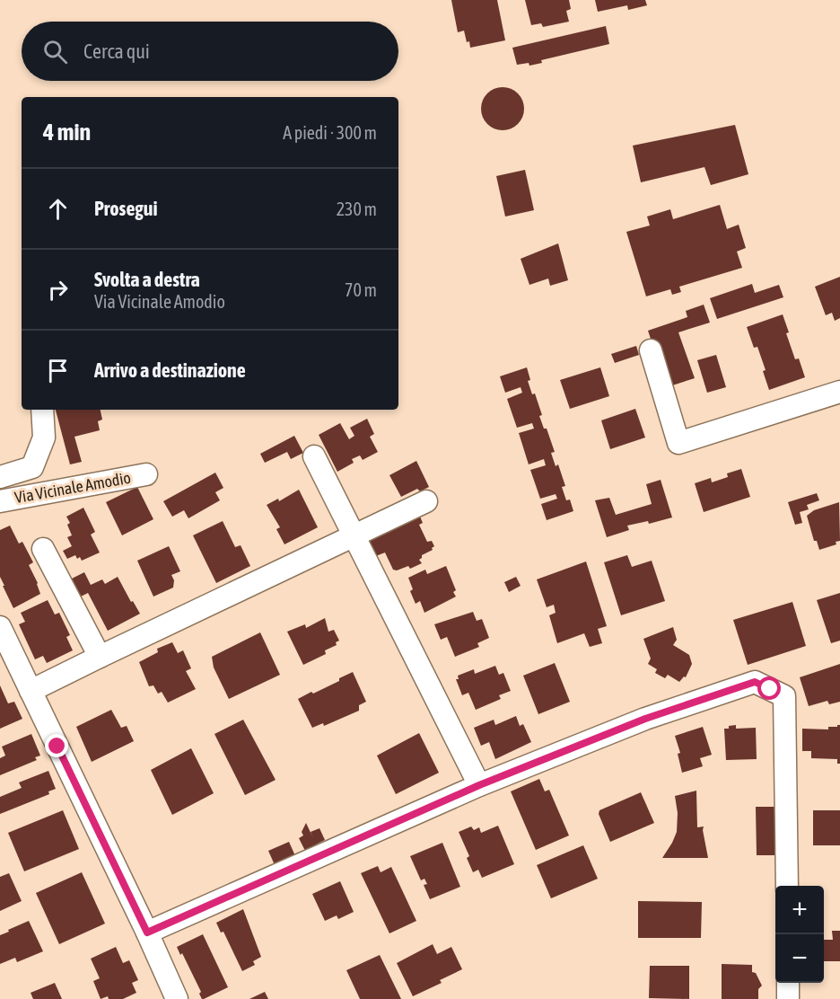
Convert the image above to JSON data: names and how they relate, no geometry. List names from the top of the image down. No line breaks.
{"streets":{"street":["Via Vicinale Amodio"]},"page":{"search":"Cerca qui","heading":["4 min","A piedi · 300 m"],"list":[["Prosegui","230 m"],["Svolta a destra","Via Vicinale Amodio","70 m"],"Arrivo a destinazione"],"map_buttons":["+","−"]}}
